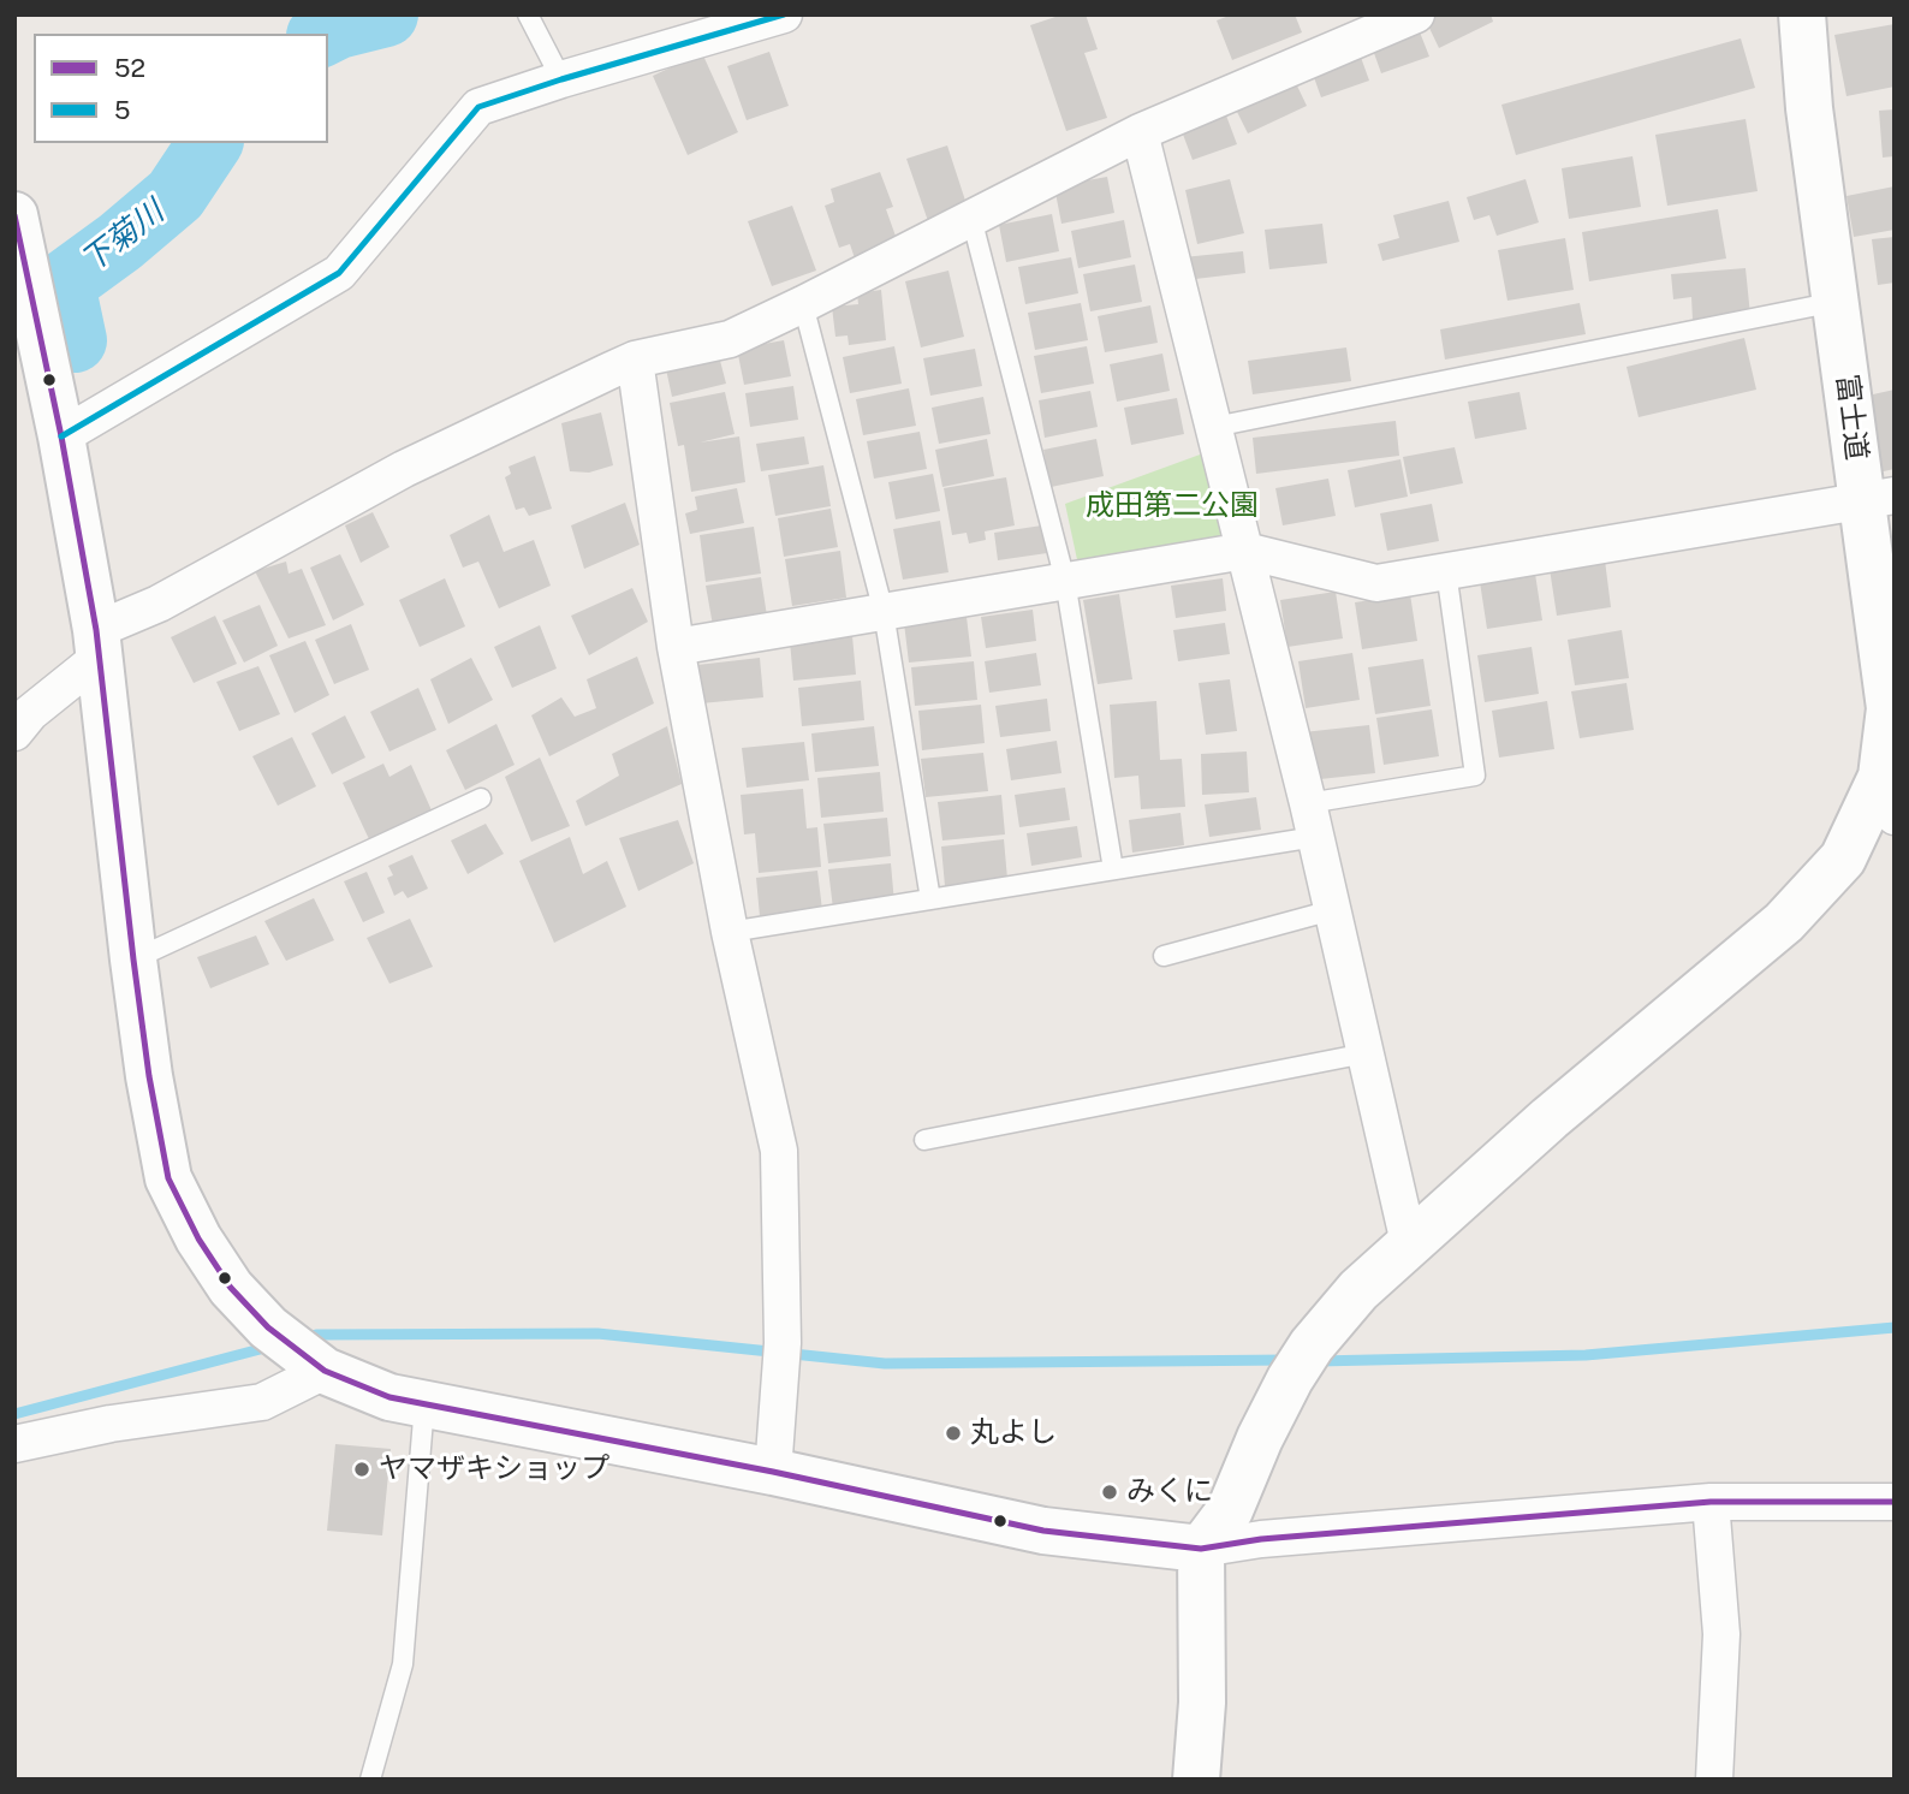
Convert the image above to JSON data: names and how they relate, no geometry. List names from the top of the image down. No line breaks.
{"streets":{"main road":["富士道"]},"water":["下菊川"],"parks":["成田第二公園"],"places":["丸よし","ヤマザキショップ","みくに"],"lines":["transit line 5","transit line 52"],"legend":["52","5"]}
